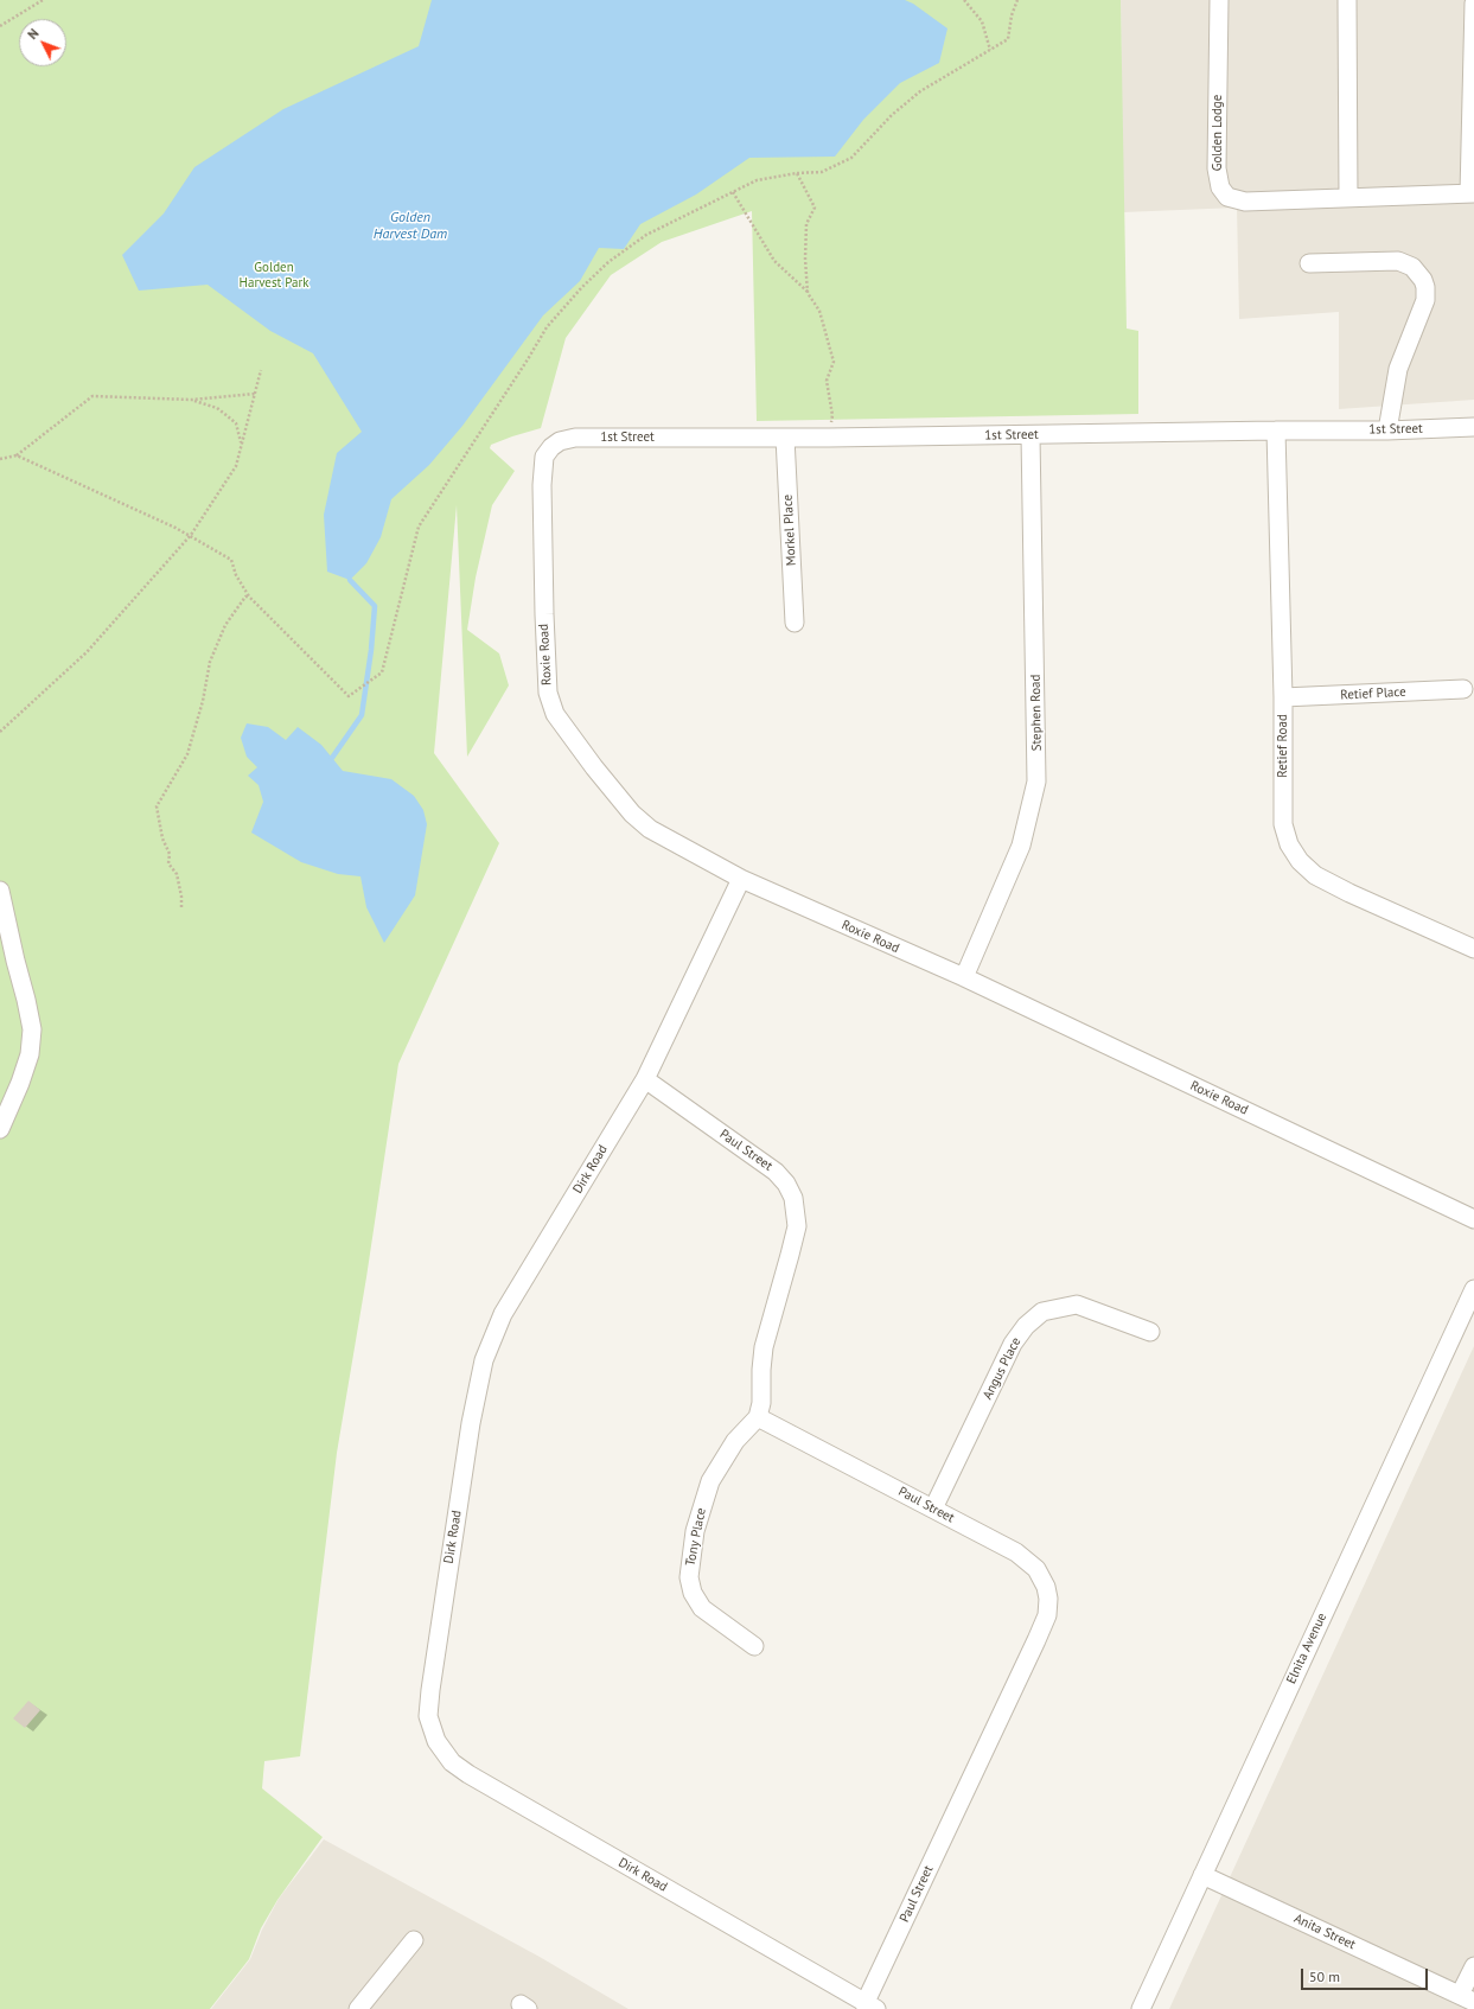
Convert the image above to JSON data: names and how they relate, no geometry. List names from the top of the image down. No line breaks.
{"streets":{"street":["Golden Lodge","1st Street","Morkel Place","Roxie Road","Retief Place","Stephen Road","Retief Road","Paul Street","Dirk Road","Angus Place","Tony Place","Elnita Avenue","Anita Street"]},"crossings":[["1st Street","Morkel Place"],["1st Street","Roxie Road"],["1st Street","Stephen Road"],["1st Street","Retief Road"],["Roxie Road","Stephen Road"],["Roxie Road","Dirk Road"],["Retief Place","Retief Road"],["Paul Street","Dirk Road"],["Paul Street","Angus Place"],["Paul Street","Tony Place"],["Elnita Avenue","Anita Street"]],"water":["Golden Harvest Dam"],"parks":["Golden Harvest Park"],"scale_bar":"50 m","north":"top left"}
